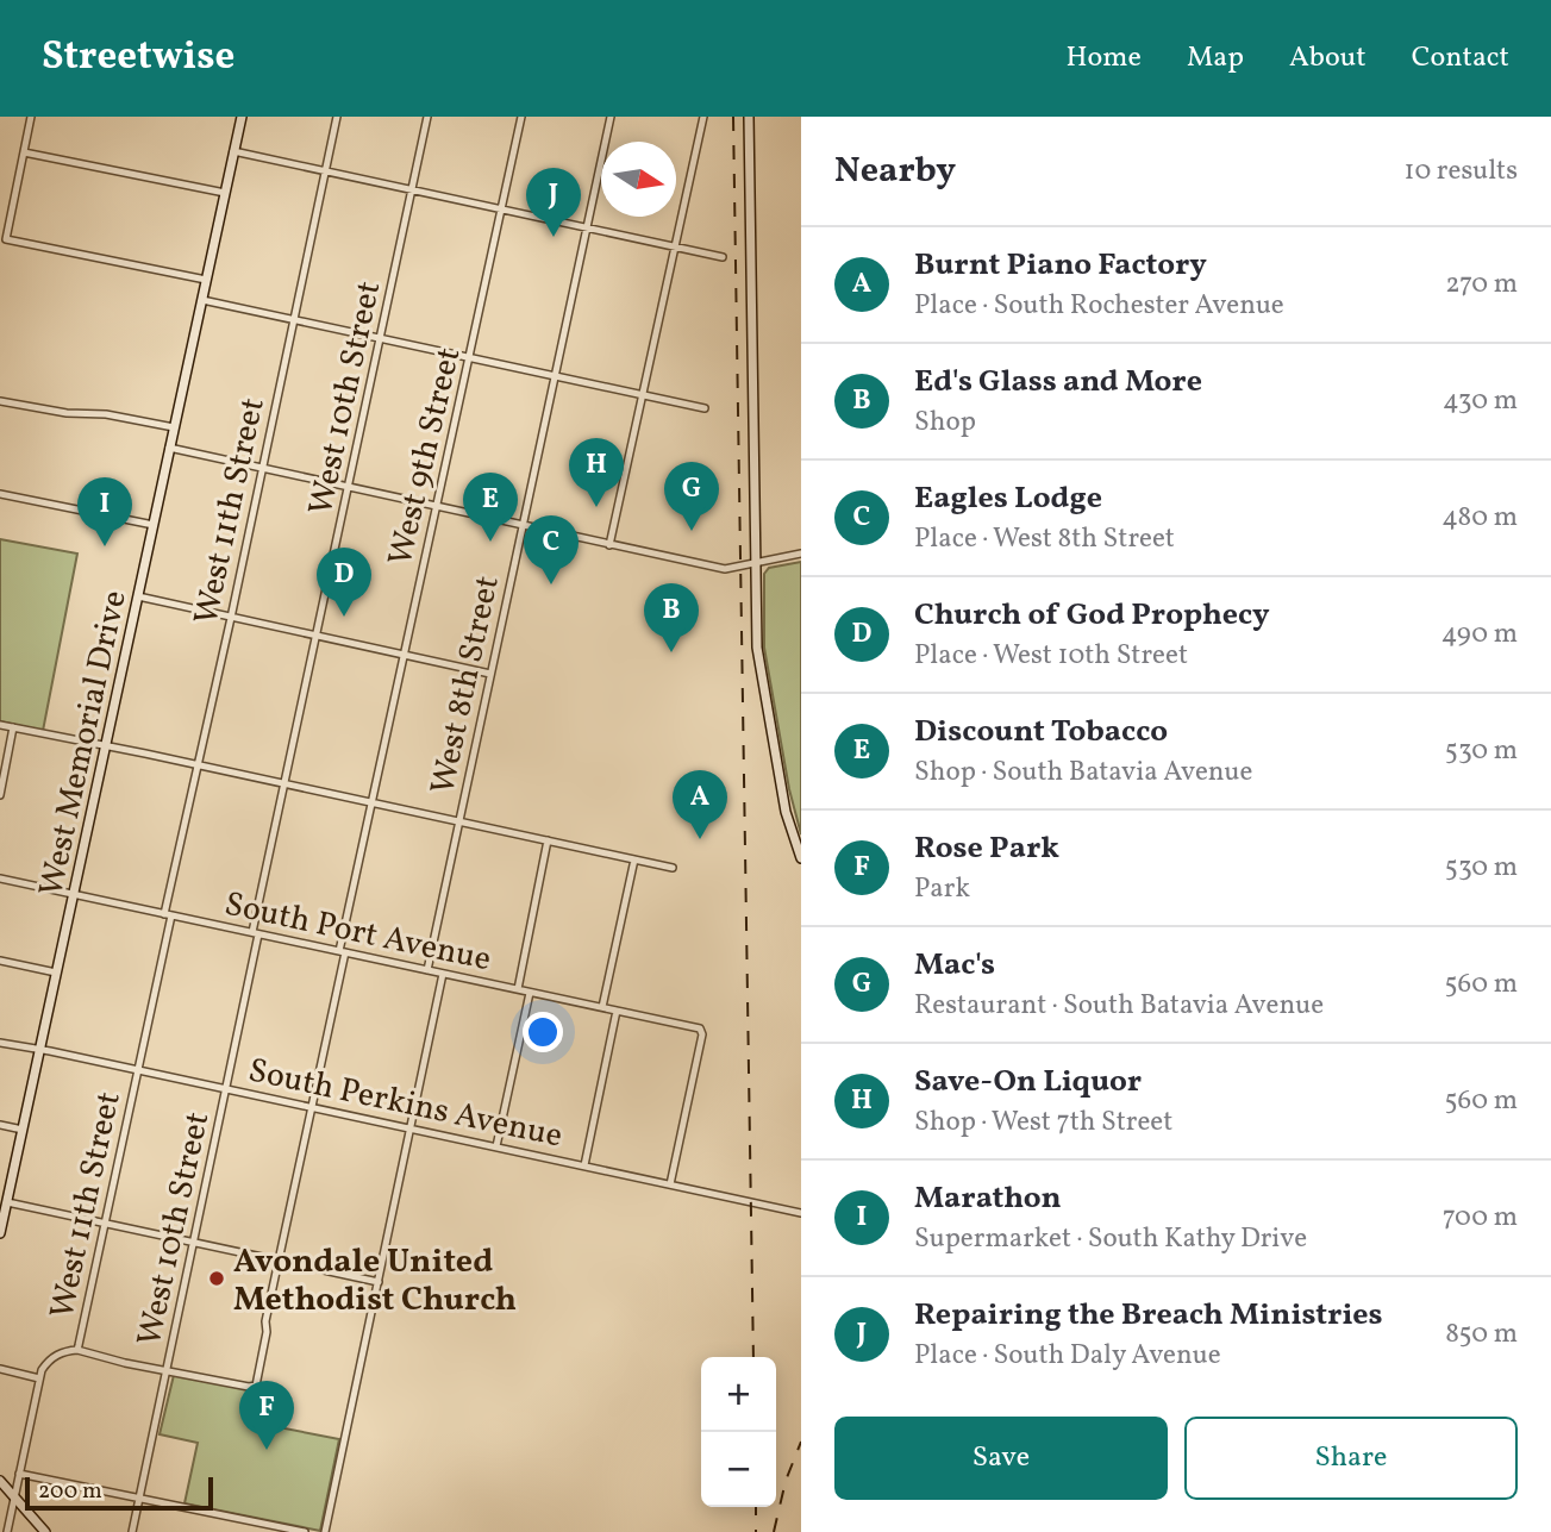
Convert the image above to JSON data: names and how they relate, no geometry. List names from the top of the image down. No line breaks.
{"streets":{"main road":["West Memorial Drive"],"street":["West 10th Street","West 9th Street","West 11th Street","West 8th Street","South Port Avenue","South Perkins Avenue"]},"crossings":[["West 10th Street","West 9th Street"],["West 10th Street","South Port Avenue"],["West 10th Street","South Perkins Avenue"],["West 9th Street","South Port Avenue"],["West 9th Street","South Perkins Avenue"],["West 11th Street","South Port Avenue"],["West 11th Street","South Perkins Avenue"],["West 8th Street","South Port Avenue"],["West Memorial Drive","South Port Avenue"],["West Memorial Drive","South Perkins Avenue"],["South Port Avenue","South Perkins Avenue"]],"places":["Avondale United Methodist Church"],"scale_bar":"200 m","north":"right","page":{"header":"Streetwise","nav":["Home","Map","About","Contact"],"heading":["Nearby","10 results"],"pins":["J","H","G","E","I","C","D","B","A","F"],"list":[{"mark":"A","name":"Burnt Piano Factory","note":"Place · South Rochester Avenue","value":"270 m"},{"mark":"B","name":"Ed's Glass and More","note":"Shop","value":"430 m"},{"mark":"C","name":"Eagles Lodge","note":"Place · West 8th Street","value":"480 m"},{"mark":"D","name":"Church of God Prophecy","note":"Place · West 10th Street","value":"490 m"},{"mark":"E","name":"Discount Tobacco","note":"Shop · South Batavia Avenue","value":"530 m"},{"mark":"F","name":"Rose Park","note":"Park","value":"530 m"},{"mark":"G","name":"Mac's","note":"Restaurant · South Batavia Avenue","value":"560 m"},{"mark":"H","name":"Save-On Liquor","note":"Shop · West 7th Street","value":"560 m"},{"mark":"I","name":"Marathon","note":"Supermarket · South Kathy Drive","value":"700 m"},{"mark":"J","name":"Repairing the Breach Ministries","note":"Place · South Daly Avenue","value":"850 m"}],"map_buttons":["+","−"],"buttons":["Save","Share"],"scale":"200 m"}}
